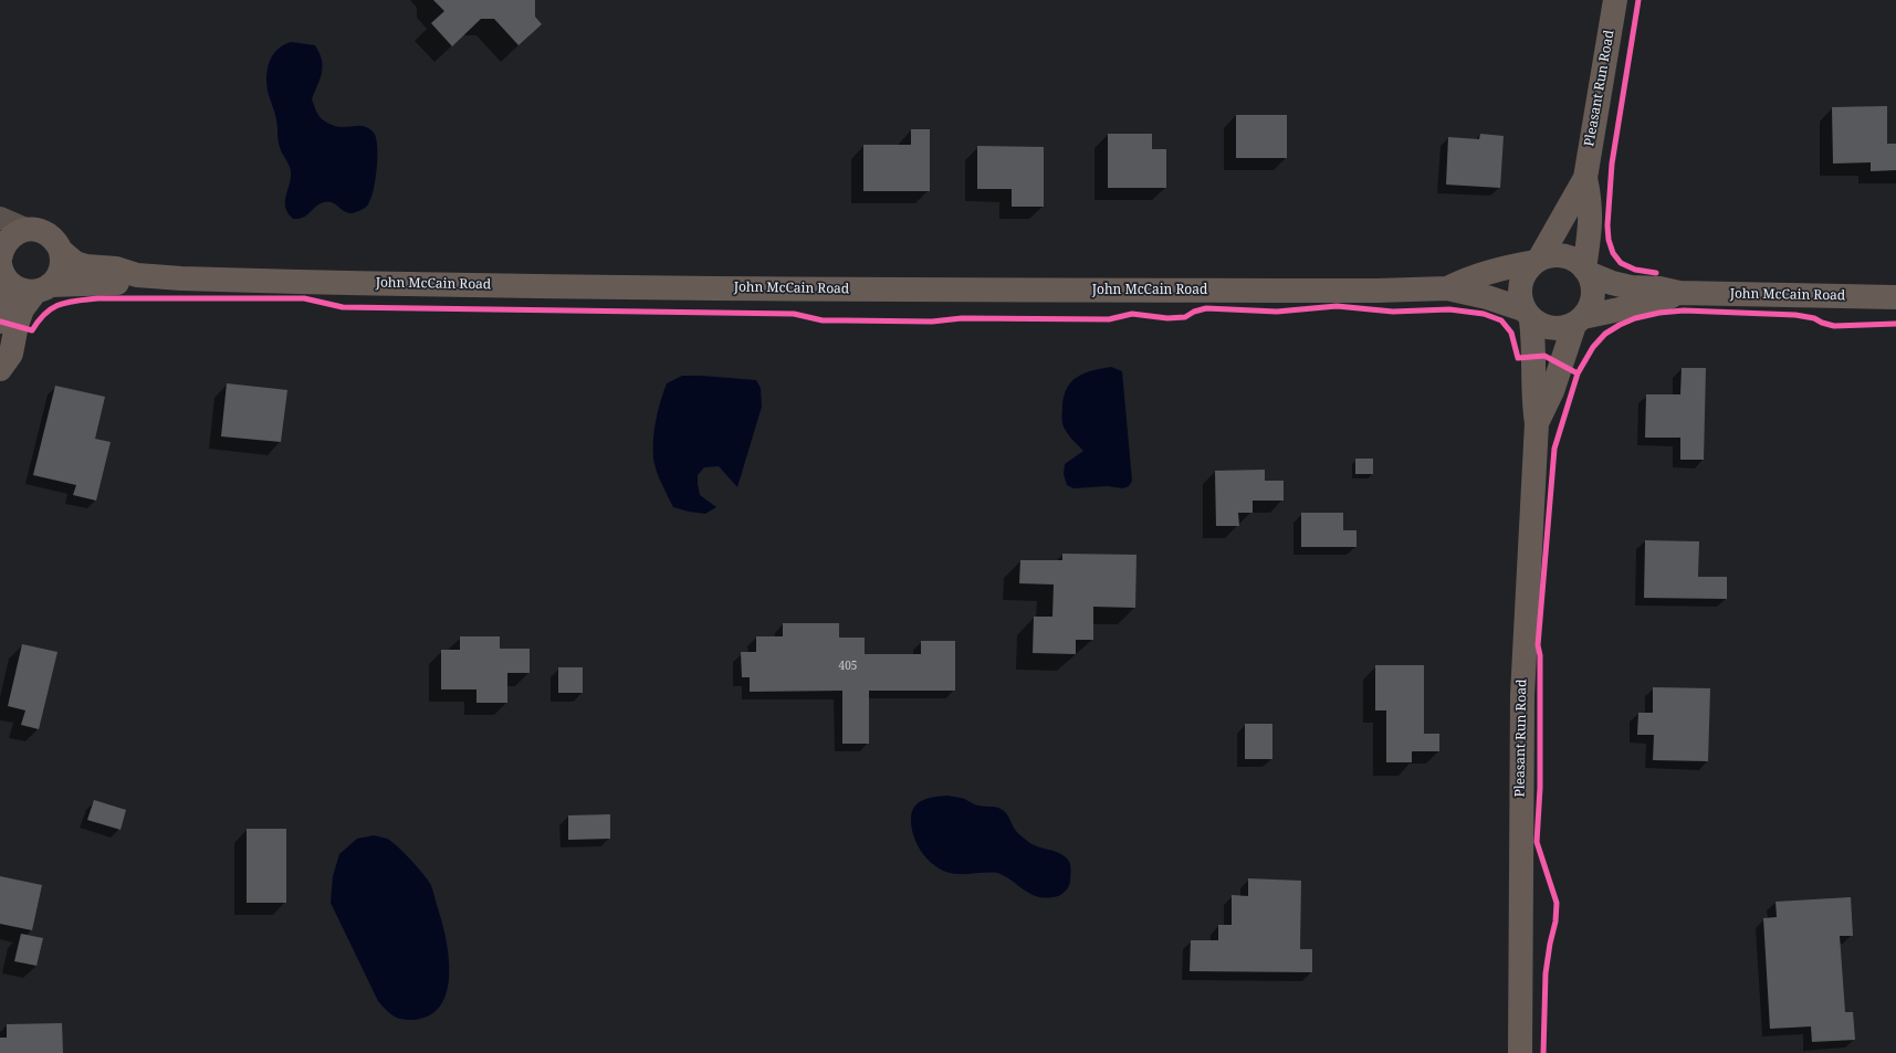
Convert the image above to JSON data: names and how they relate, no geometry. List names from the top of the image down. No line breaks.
{"streets":{"main road":["Pleasant Run Road","John McCain Road"]},"crossings":[["Pleasant Run Road","John McCain Road"]],"house_numbers":["405"]}
